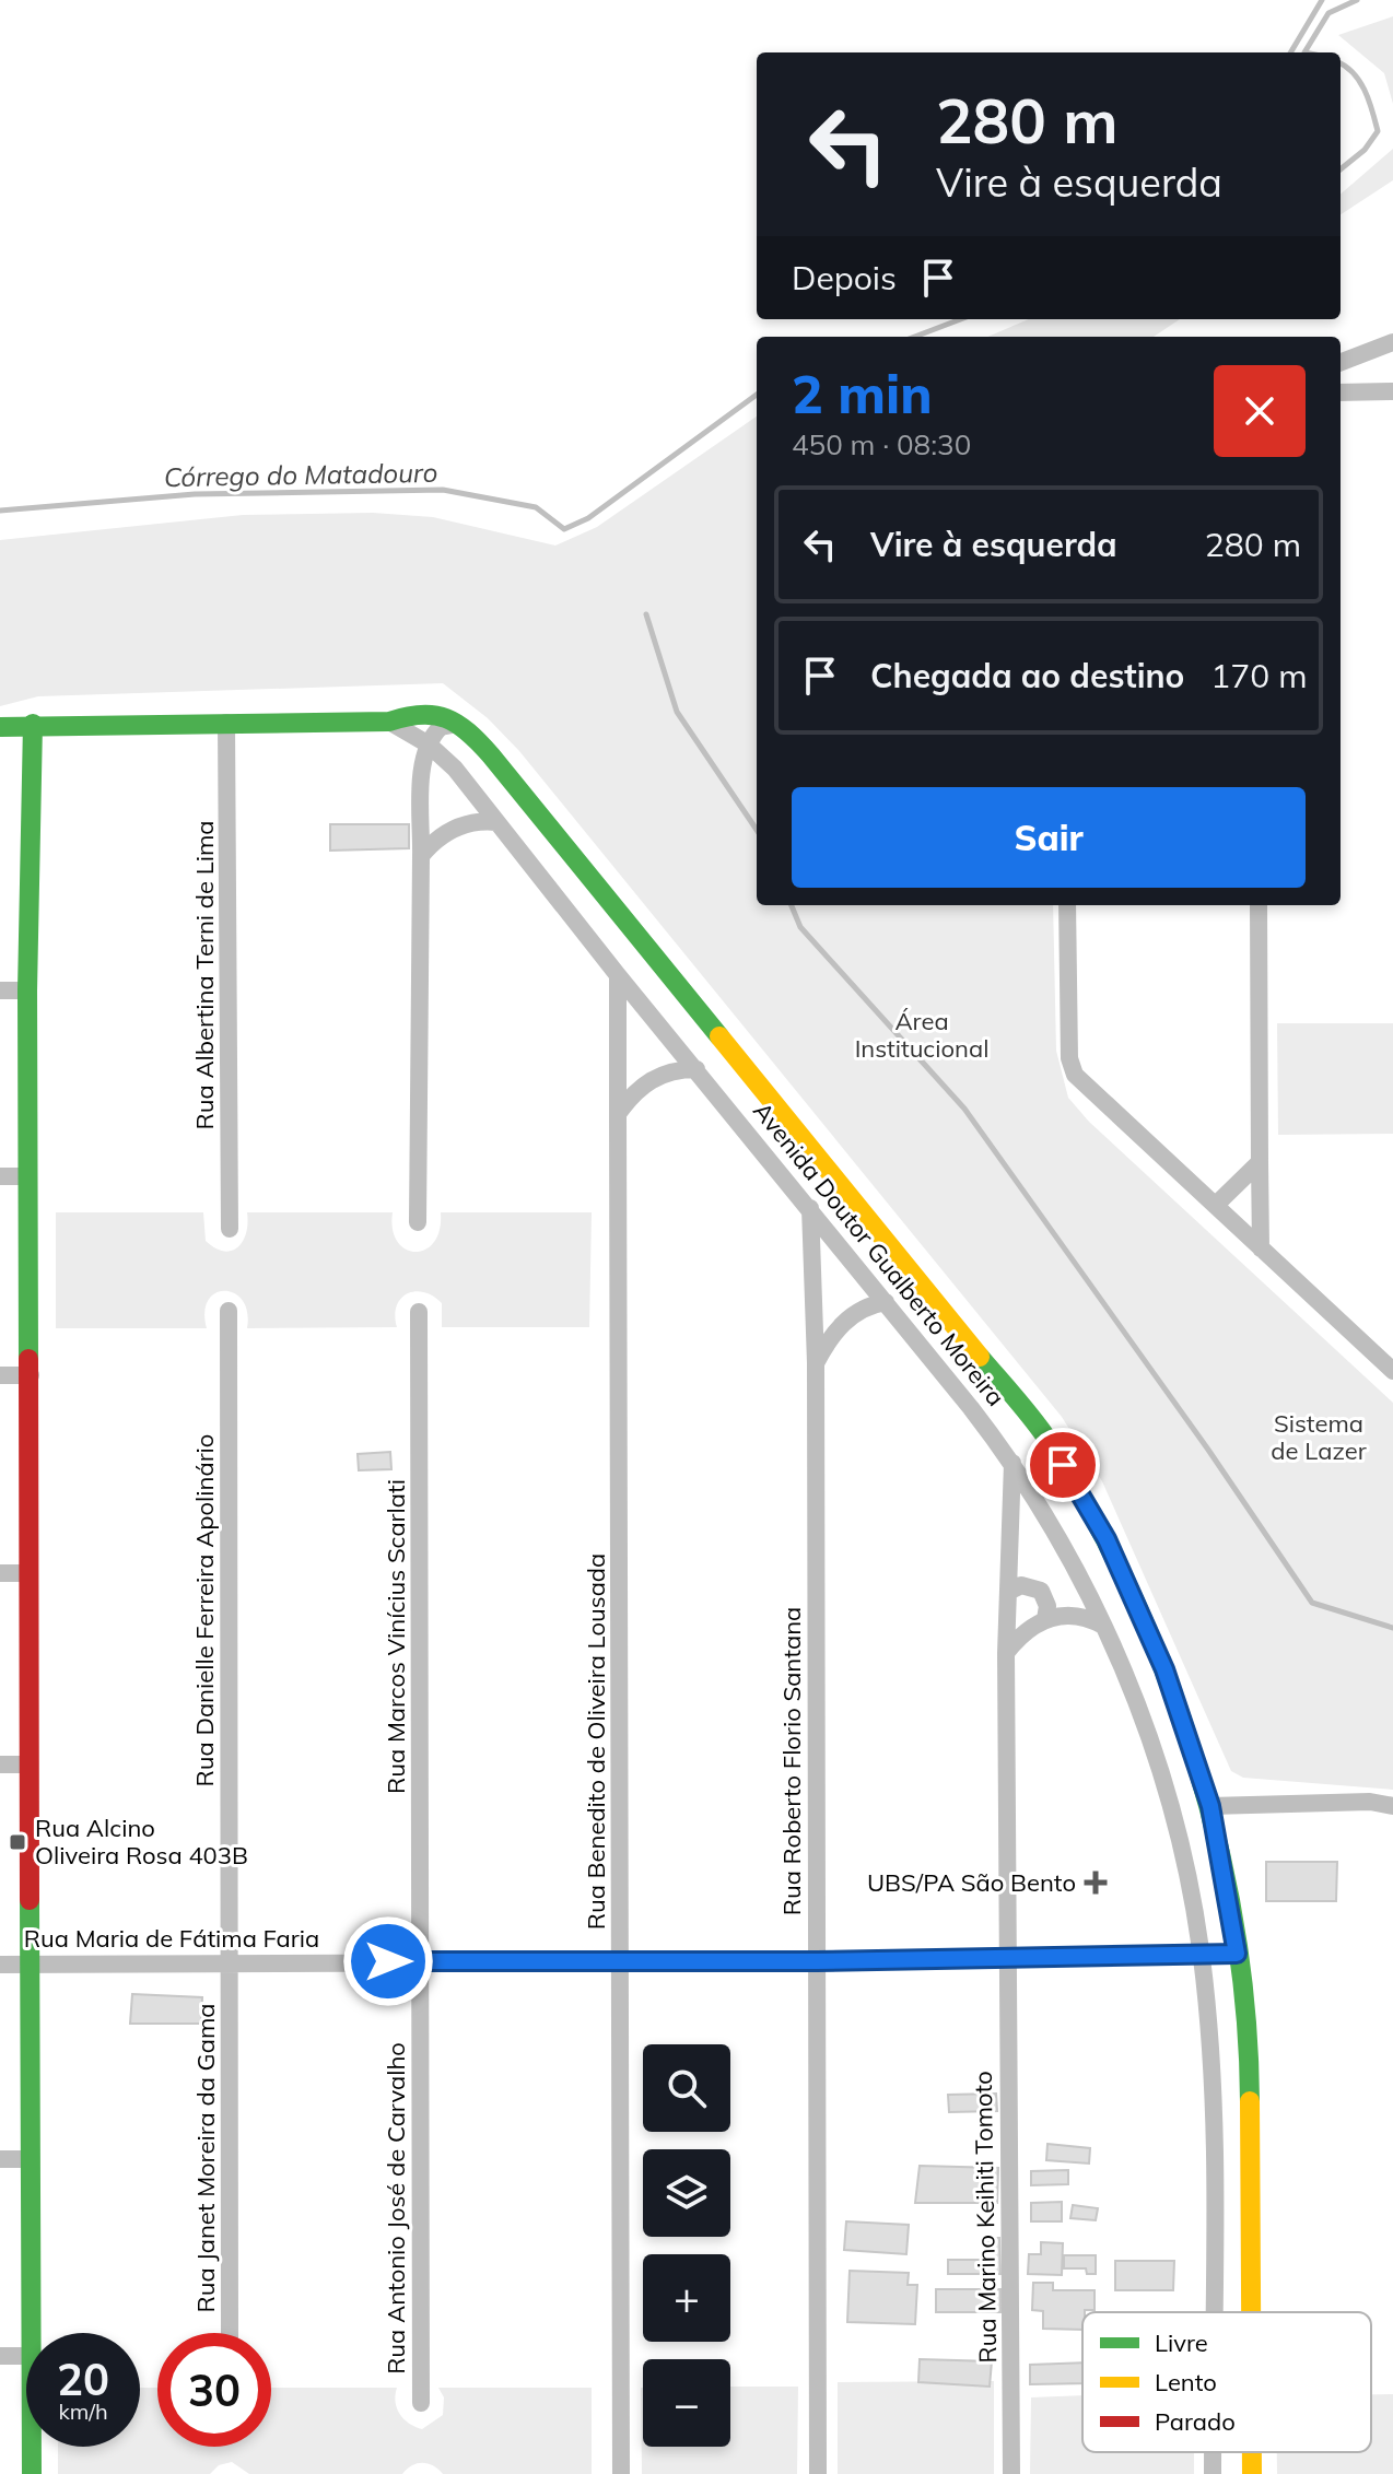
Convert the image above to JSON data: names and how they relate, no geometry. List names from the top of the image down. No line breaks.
{"streets":{"street":["Rua Albertina Terni de Lima","Avenida Doutor Gualberto Moreira","Rua Danielle Ferreira Apolinário","Rua Marcos Vinícius Scarlati","Rua Benedito de Oliveira Lousada","Rua Roberto Florio Santana","Rua Maria de Fátima Faria","Rua Janet Moreira da Gama","Rua Antonio José de Carvalho","Rua Marino Keihiti Tomoto"]},"crossings":[["Avenida Doutor Gualberto Moreira","Rua Benedito de Oliveira Lousada"],["Avenida Doutor Gualberto Moreira","Rua Roberto Florio Santana"],["Avenida Doutor Gualberto Moreira","Rua Maria de Fátima Faria"],["Avenida Doutor Gualberto Moreira","Rua Marino Keihiti Tomoto"],["Rua Danielle Ferreira Apolinário","Rua Maria de Fátima Faria"],["Rua Danielle Ferreira Apolinário","Rua Janet Moreira da Gama"],["Rua Marcos Vinícius Scarlati","Rua Maria de Fátima Faria"],["Rua Marcos Vinícius Scarlati","Rua Antonio José de Carvalho"],["Rua Benedito de Oliveira Lousada","Rua Maria de Fátima Faria"],["Rua Roberto Florio Santana","Rua Maria de Fátima Faria"],["Rua Maria de Fátima Faria","Rua Janet Moreira da Gama"],["Rua Maria de Fátima Faria","Rua Antonio José de Carvalho"],["Rua Maria de Fátima Faria","Rua Marino Keihiti Tomoto"]],"water":["Córrego do Matadouro"],"parks":["Área Institucional","Sistema de Lazer"],"places":{"transit":["Rua Alcino Oliveira Rosa 403B"],"health":["UBS/PA São Bento"]},"legend":["Livre","Lento","Parado"],"page":{"turn":["280 m","Vire à esquerda"],"then":"Depois","heading":["2 min","450 m · 08:30"],"list":[{"name":"Vire à esquerda","value":"280 m"},{"name":"Chegada ao destino","value":"170 m"}],"buttons":"Sair","map_buttons":["+","−"],"speed":"20 km/h","limit":"30"}}
